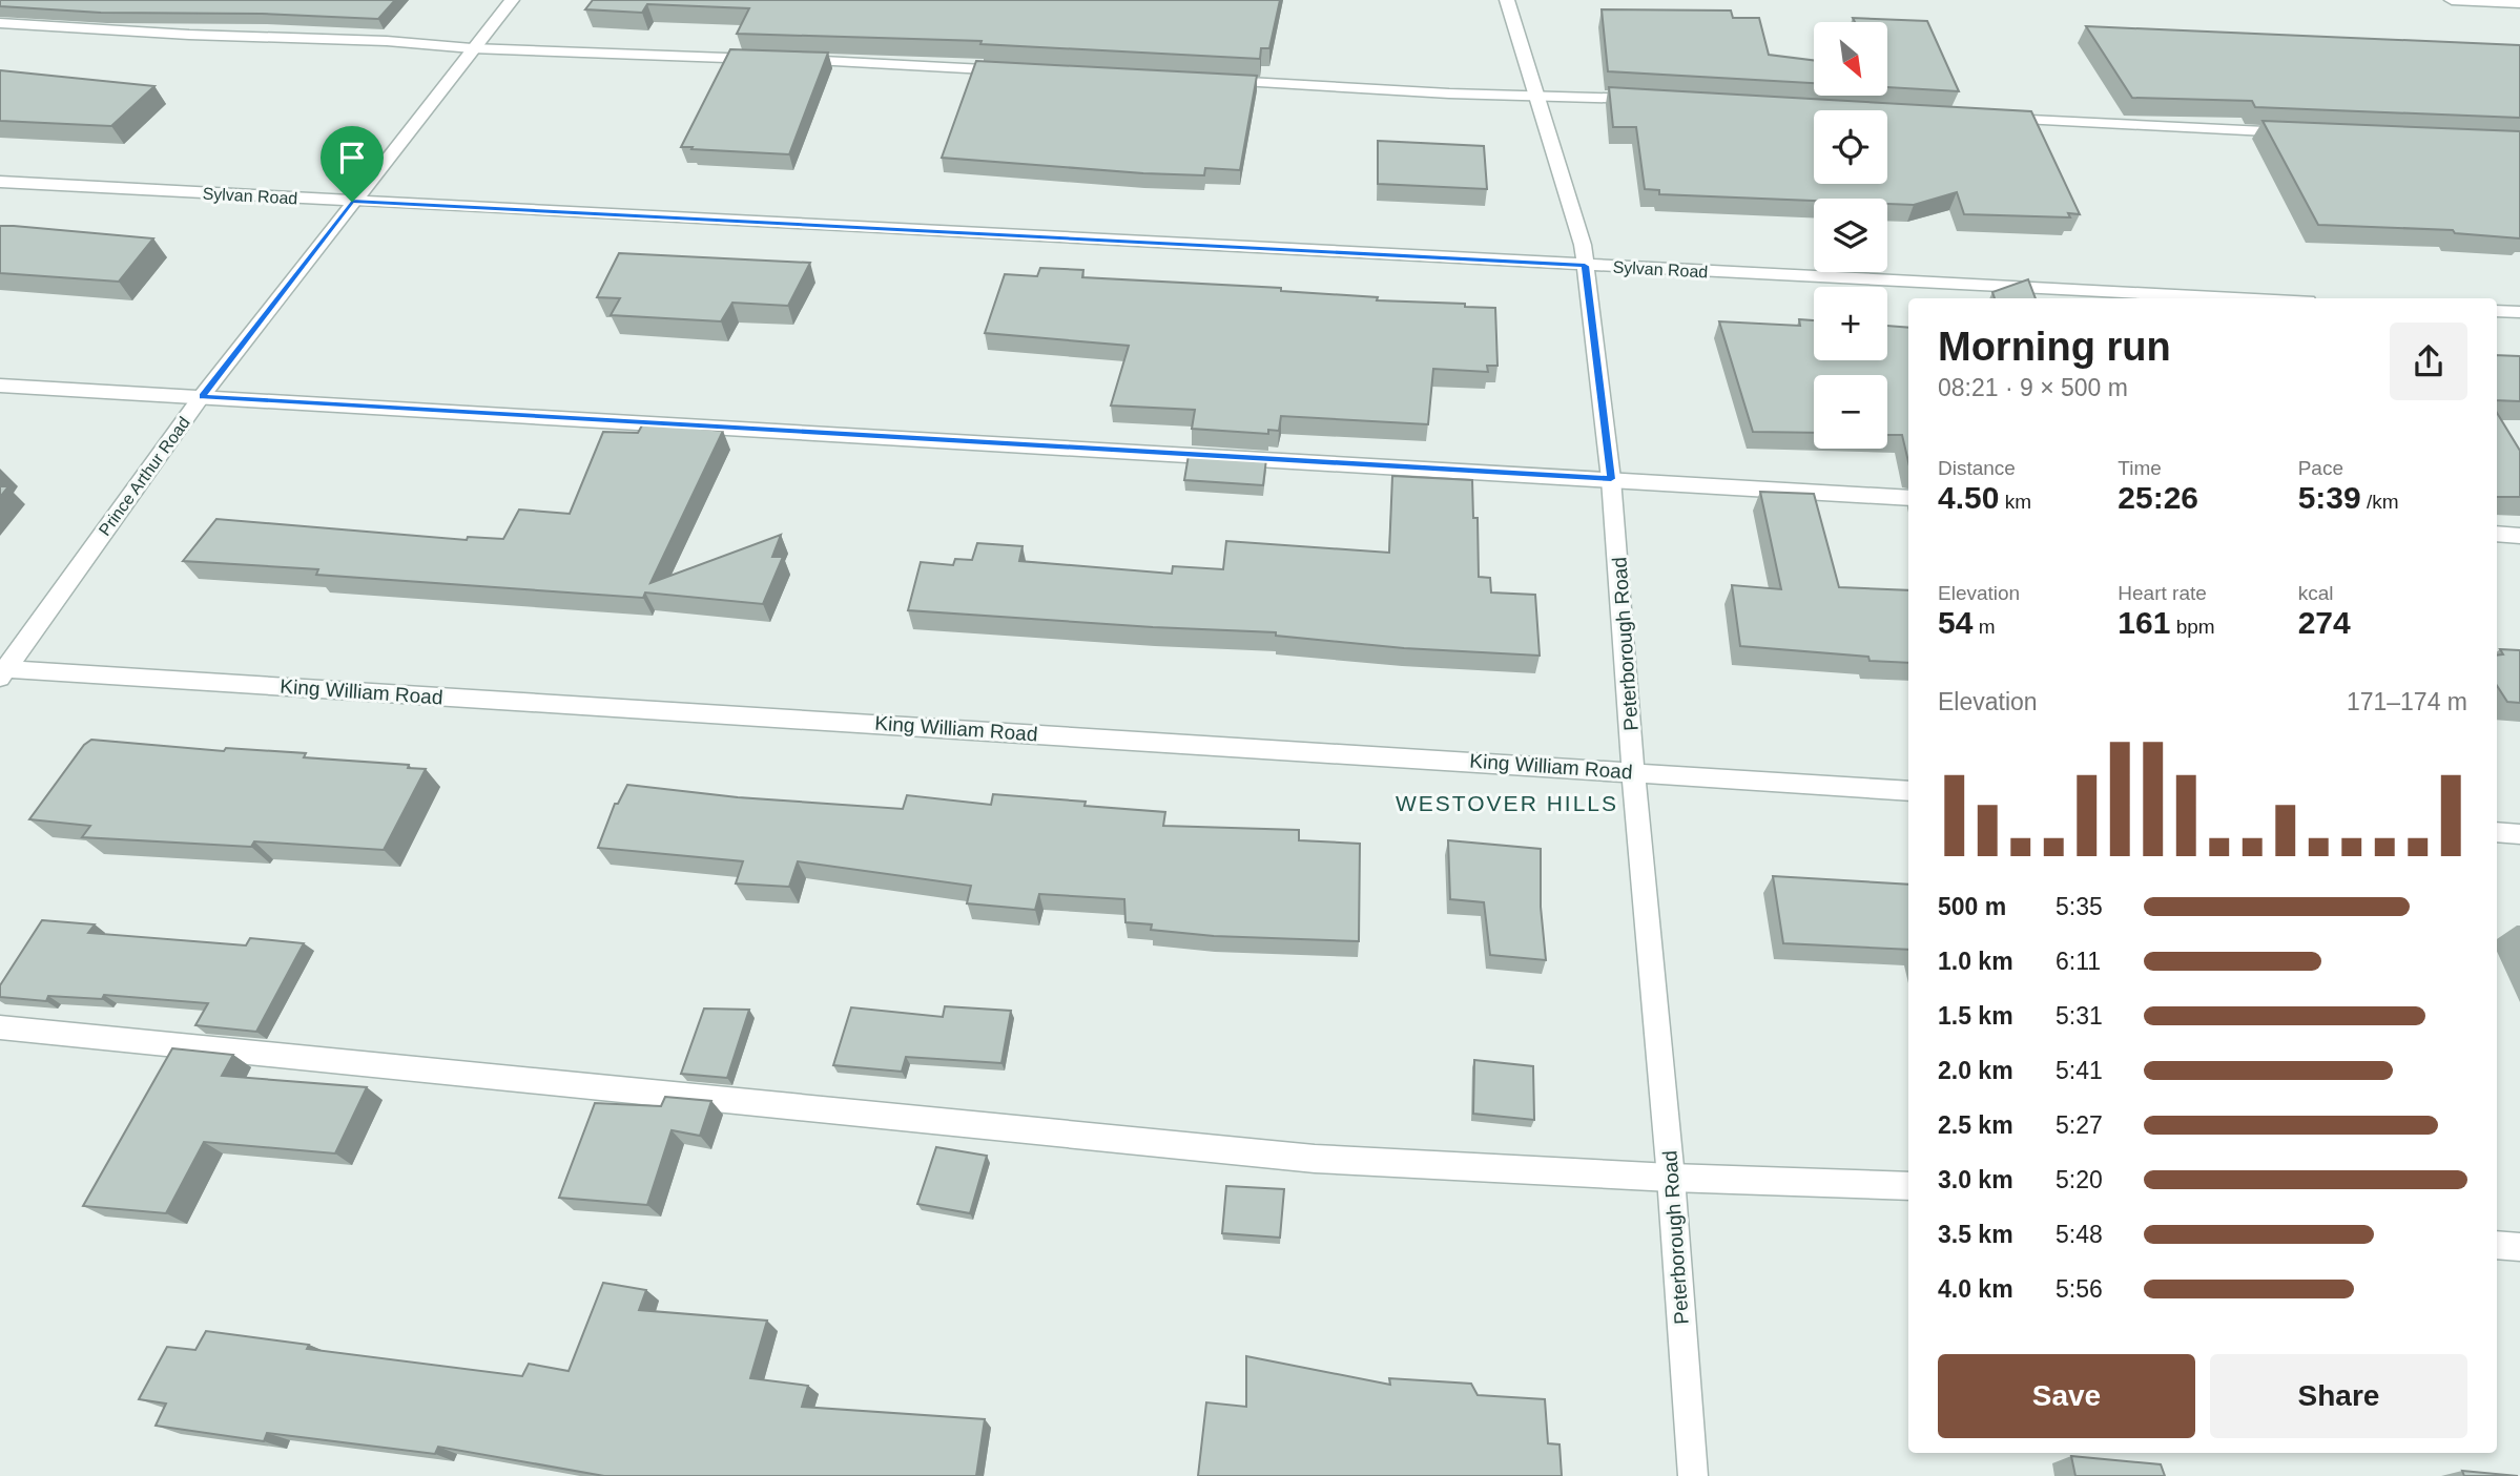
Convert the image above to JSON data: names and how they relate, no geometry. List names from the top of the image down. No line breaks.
{"streets":{"street":["Sylvan Road","Prince Arthur Road","Peterborough Road","King William Road"]},"crossings":[["Sylvan Road","Prince Arthur Road"],["Sylvan Road","Peterborough Road"],["Prince Arthur Road","King William Road"],["Peterborough Road","King William Road"]],"districts":["WESTOVER HILLS"],"north":"bottom right","page":{"map_buttons":["+","−"],"heading":["Morning run","08:21 · 9 × 500 m"],"stats":[["Distance","4.50 km"],["Time","25:26"],["Pace","5:39 /km"],["Elevation","54 m"],["Heart rate","161 bpm"],["kcal","274"]],"chart":["Elevation","171–174 m"],"list":[{"name":"500 m","note":"5:35"},{"name":"1.0 km","note":"6:11"},{"name":"1.5 km","note":"5:31"},{"name":"2.0 km","note":"5:41"},{"name":"2.5 km","note":"5:27"},{"name":"3.0 km","note":"5:20"},{"name":"3.5 km","note":"5:48"},{"name":"4.0 km","note":"5:56"}],"buttons":["Save","Share"]}}
